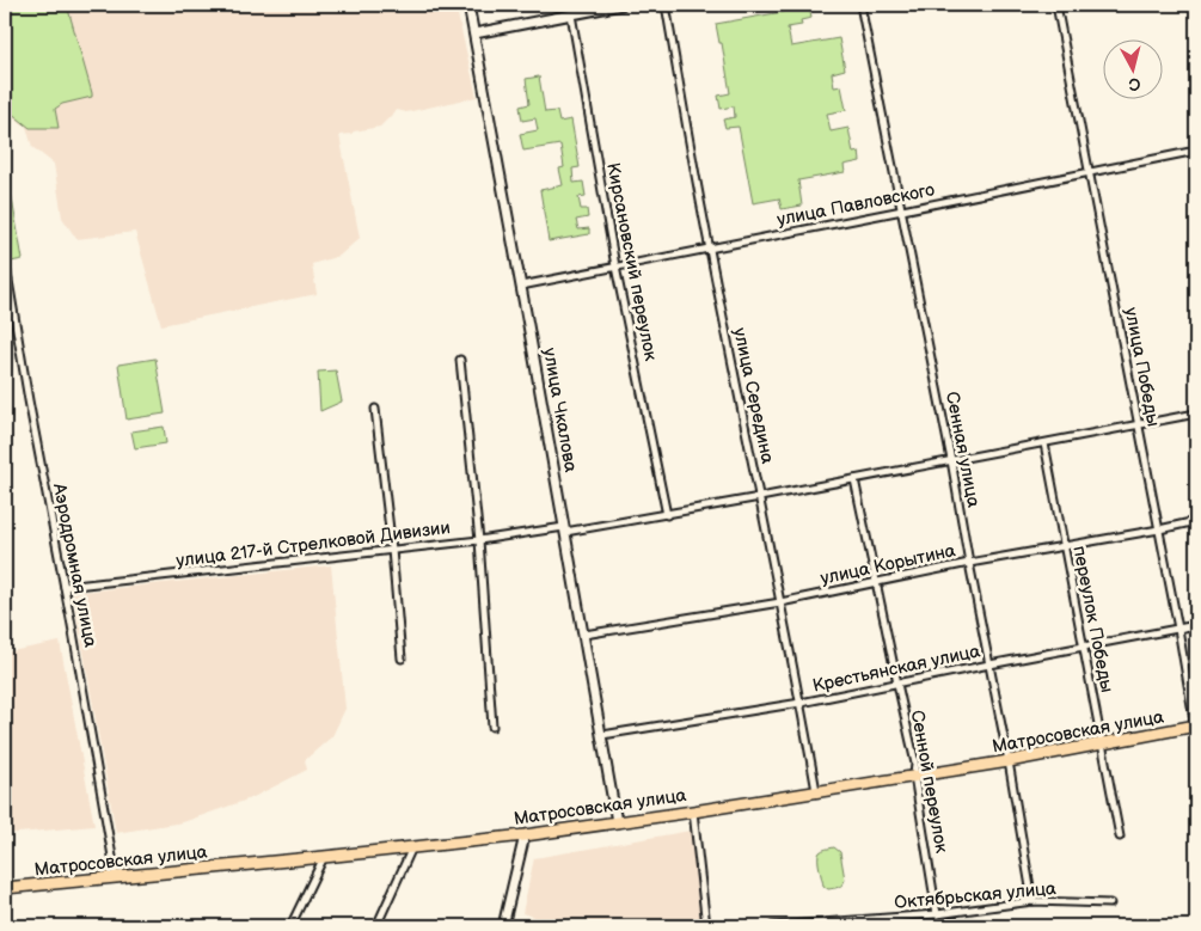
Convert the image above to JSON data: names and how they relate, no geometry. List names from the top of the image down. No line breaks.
{"streets":{"highway":["Матросовская улица"],"street":["улица Павловского","Кирсановский переулок","улица Победы","улица Середина","улица Чкалова","Сенная улица","улица 217-й Стрелковой Дивизии","улица Корытина","Аэродромная улица","переулок Победы","Крестьянская улица","Сенной переулок","Октябрьская улица"]},"crossings":[["улица Павловского","Кирсановский переулок"],["улица Павловского","улица Победы"],["улица Павловского","улица Середина"],["улица Павловского","улица Чкалова"],["улица Павловского","Сенная улица"],["Кирсановский переулок","улица 217-й Стрелковой Дивизии"],["улица Победы","улица 217-й Стрелковой Дивизии"],["улица Победы","улица Корытина"],["улица Победы","Крестьянская улица"],["улица Победы","Матросовская улица"],["улица Середина","улица 217-й Стрелковой Дивизии"],["улица Середина","улица Корытина"],["улица Середина","Крестьянская улица"],["улица Середина","Матросовская улица"],["улица Чкалова","улица 217-й Стрелковой Дивизии"],["улица Чкалова","улица Корытина"],["улица Чкалова","Крестьянская улица"],["улица Чкалова","Матросовская улица"],["Сенная улица","улица 217-й Стрелковой Дивизии"],["Сенная улица","улица Корытина"],["Сенная улица","Крестьянская улица"],["Сенная улица","Матросовская улица"],["Сенная улица","Октябрьская улица"],["улица 217-й Стрелковой Дивизии","Аэродромная улица"],["улица 217-й Стрелковой Дивизии","переулок Победы"],["улица 217-й Стрелковой Дивизии","Сенной переулок"],["улица Корытина","переулок Победы"],["улица Корытина","Сенной переулок"],["Аэродромная улица","Матросовская улица"],["переулок Победы","Крестьянская улица"],["переулок Победы","Матросовская улица"],["Крестьянская улица","Сенной переулок"],["Матросовская улица","Сенной переулок"],["Сенной переулок","Октябрьская улица"]],"north":"bottom"}
